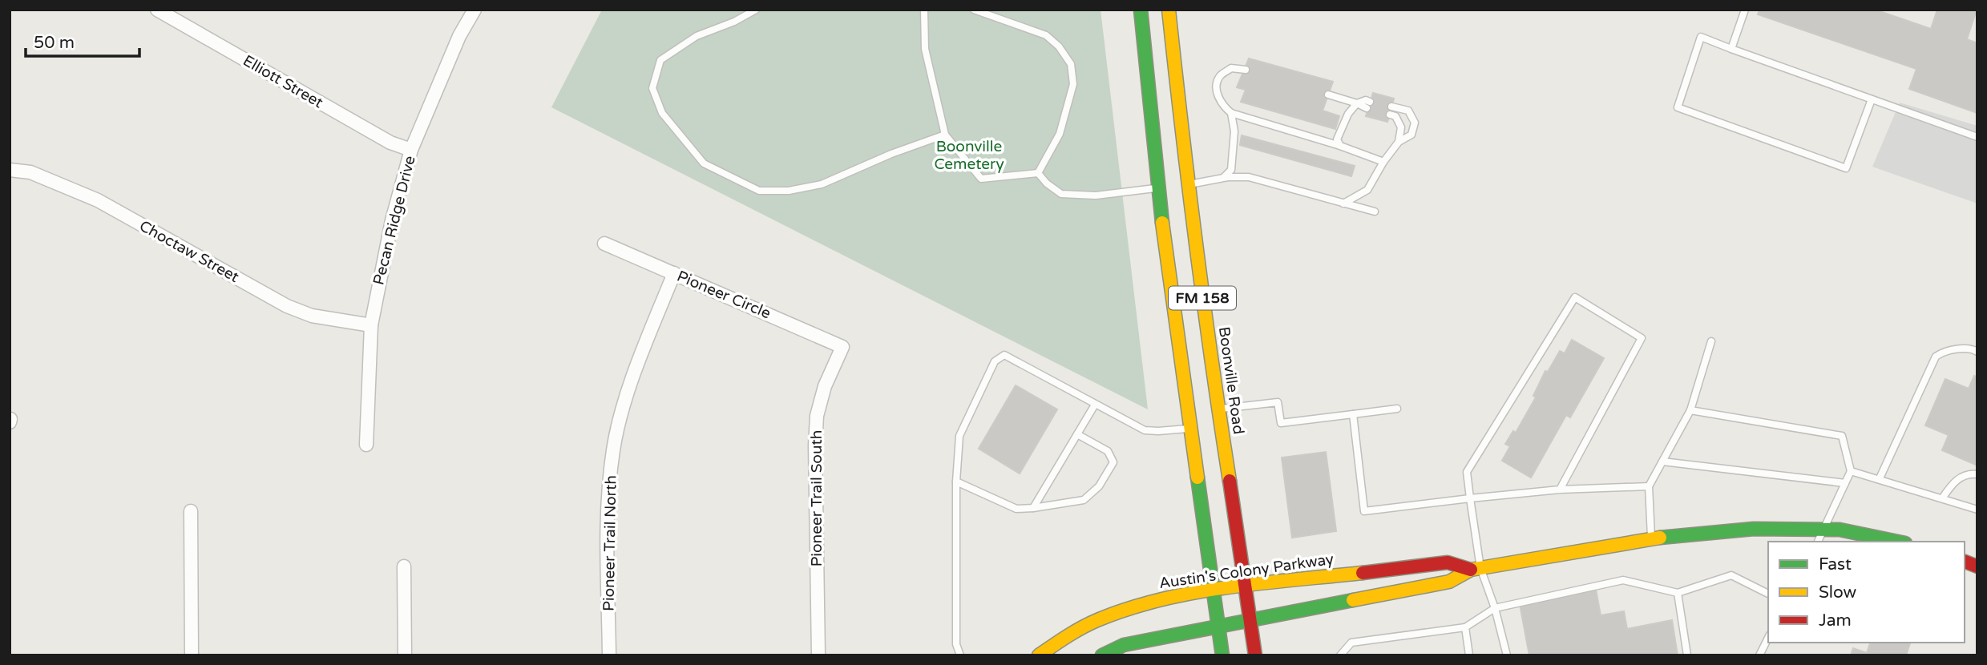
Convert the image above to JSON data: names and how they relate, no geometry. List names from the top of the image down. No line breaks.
{"streets":{"main road":["FM 158","Boonville Road","Austin's Colony Parkway"],"street":["Elliott Street","Pecan Ridge Drive","Choctaw Street","Pioneer Circle","Pioneer Trail South","Pioneer Trail North"]},"crossings":[["Elliott Street","Pecan Ridge Drive"],["Pecan Ridge Drive","Choctaw Street"],["Pioneer Circle","Pioneer Trail South"],["Pioneer Circle","Pioneer Trail North"],["Boonville Road","Austin's Colony Parkway"]],"parks":["Boonville Cemetery"],"legend":["Fast","Slow","Jam"],"scale_bar":"50 m"}
